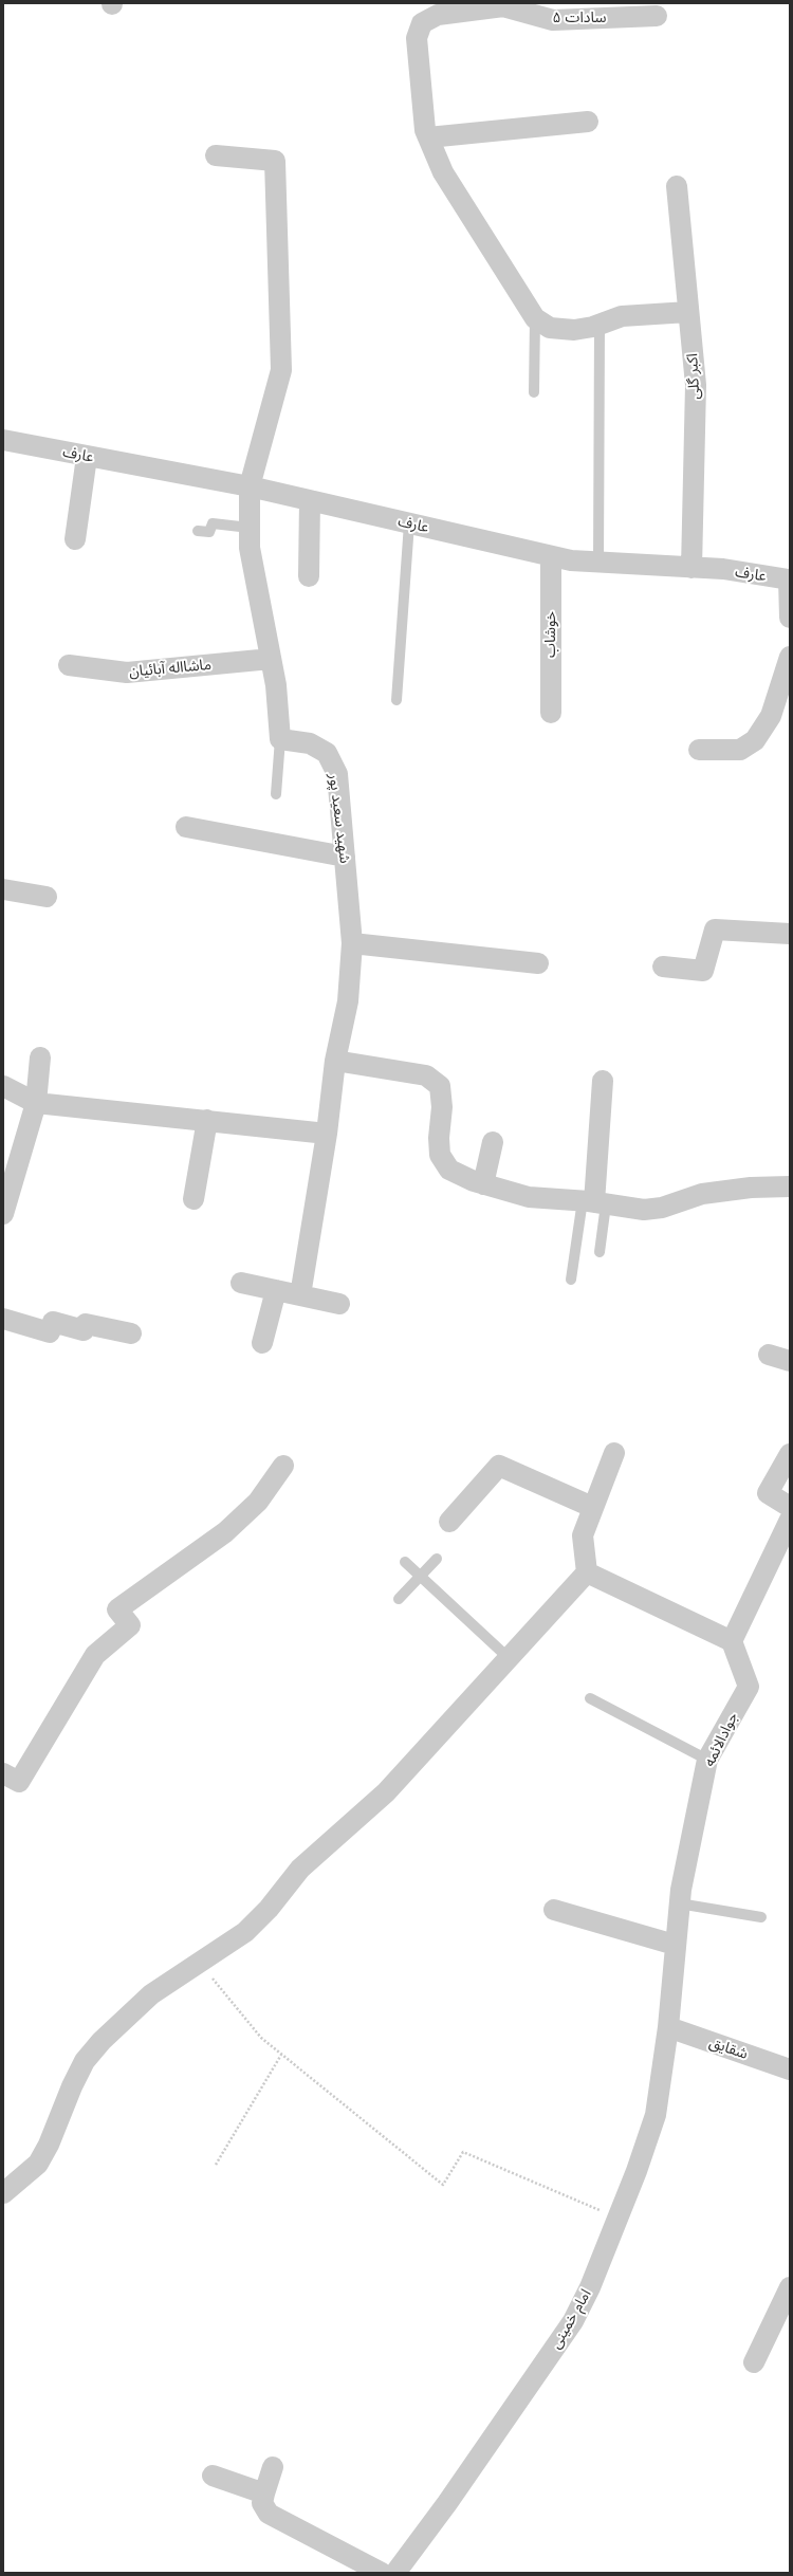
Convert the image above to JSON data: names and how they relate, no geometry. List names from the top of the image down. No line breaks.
{"streets":{"street":["سادات ۵","اکبر گلی","عارف","خوشاب","ماشااله آبائیان","شهید سعید پور","جوادالائمه","شقایق","امام خمینی"]},"crossings":[["اکبر گلی","عارف"],["عارف","خوشاب"],["جوادالائمه","شقایق"],["جوادالائمه","امام خمینی"],["شقایق","امام خمینی"]]}
